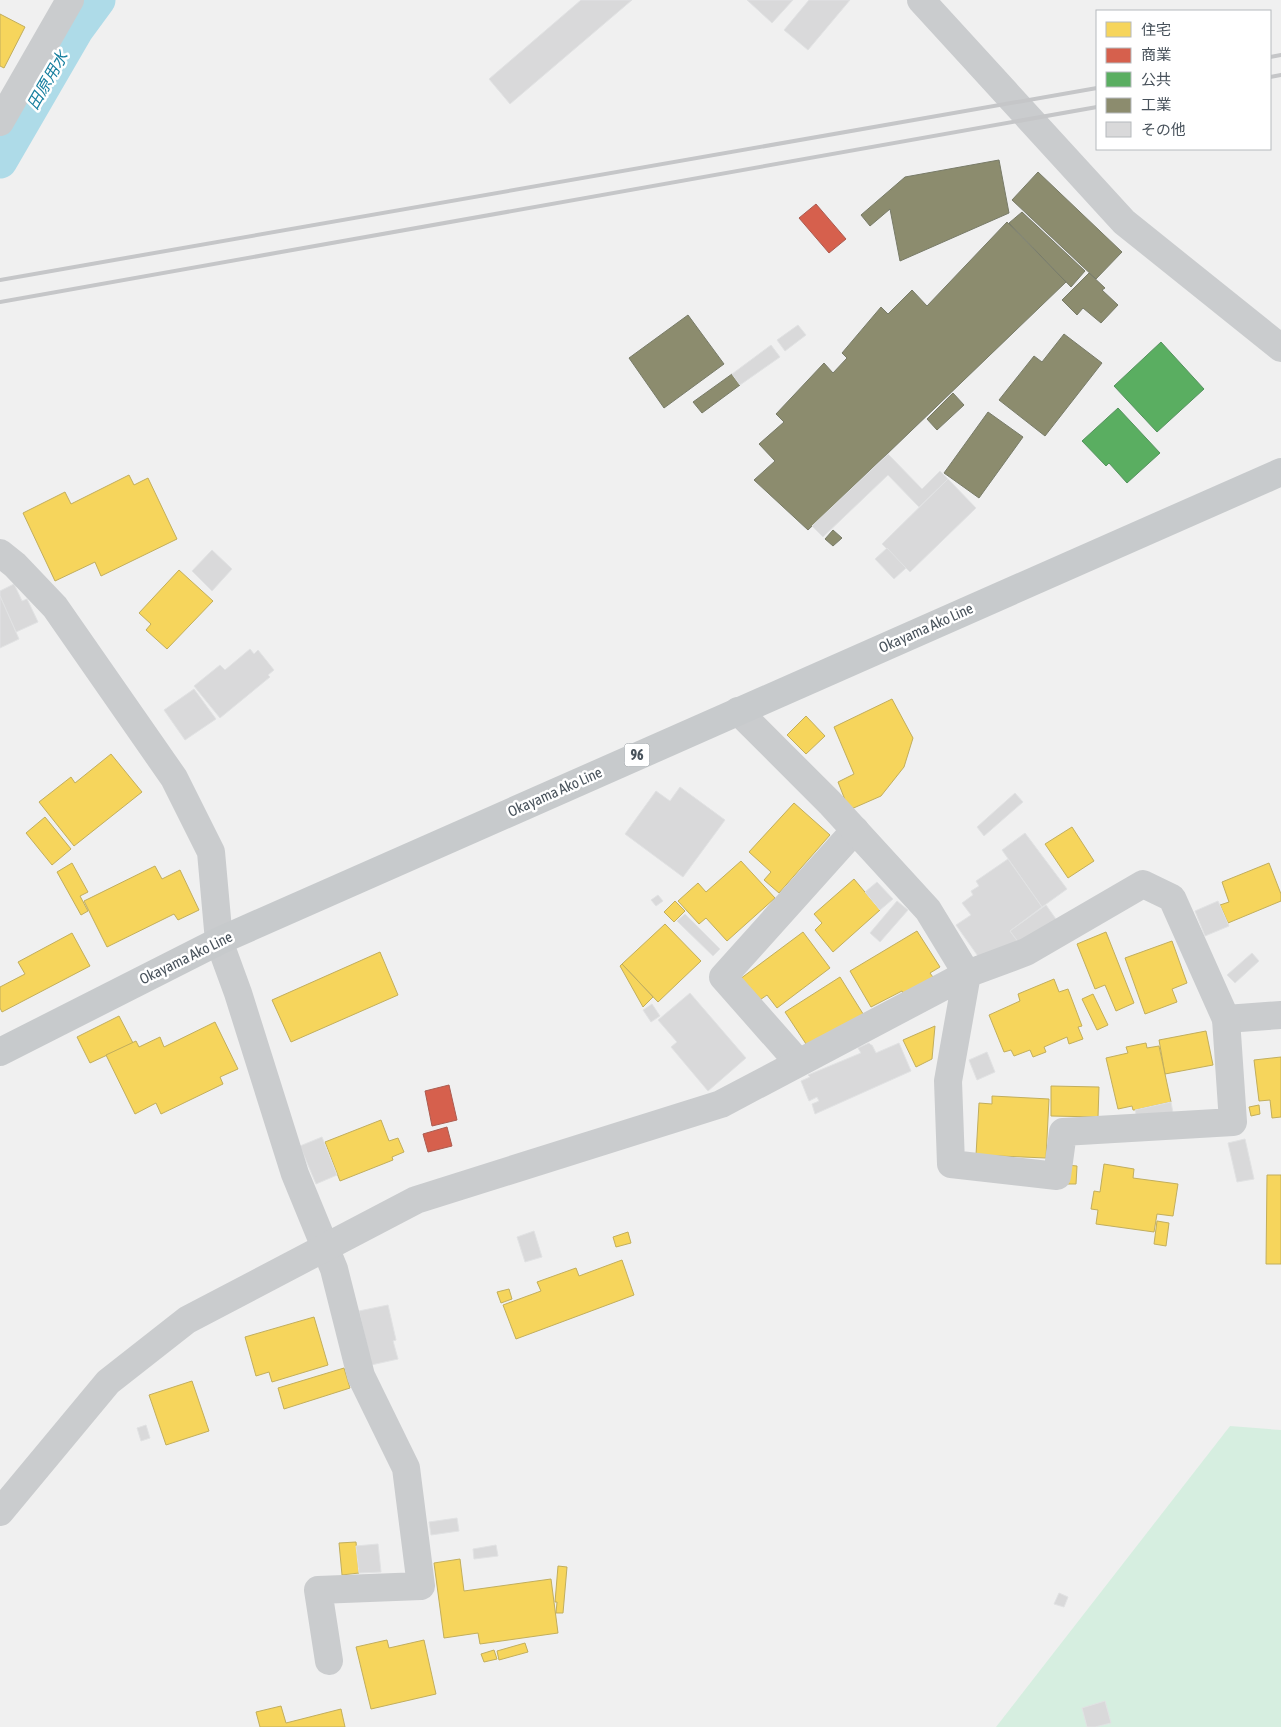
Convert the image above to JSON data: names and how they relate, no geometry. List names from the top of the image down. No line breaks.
{"streets":{"main road":["Okayama Ako Line","96"]},"water":["田原用水"],"legend":["住宅","商業","公共","工業","その他"]}
